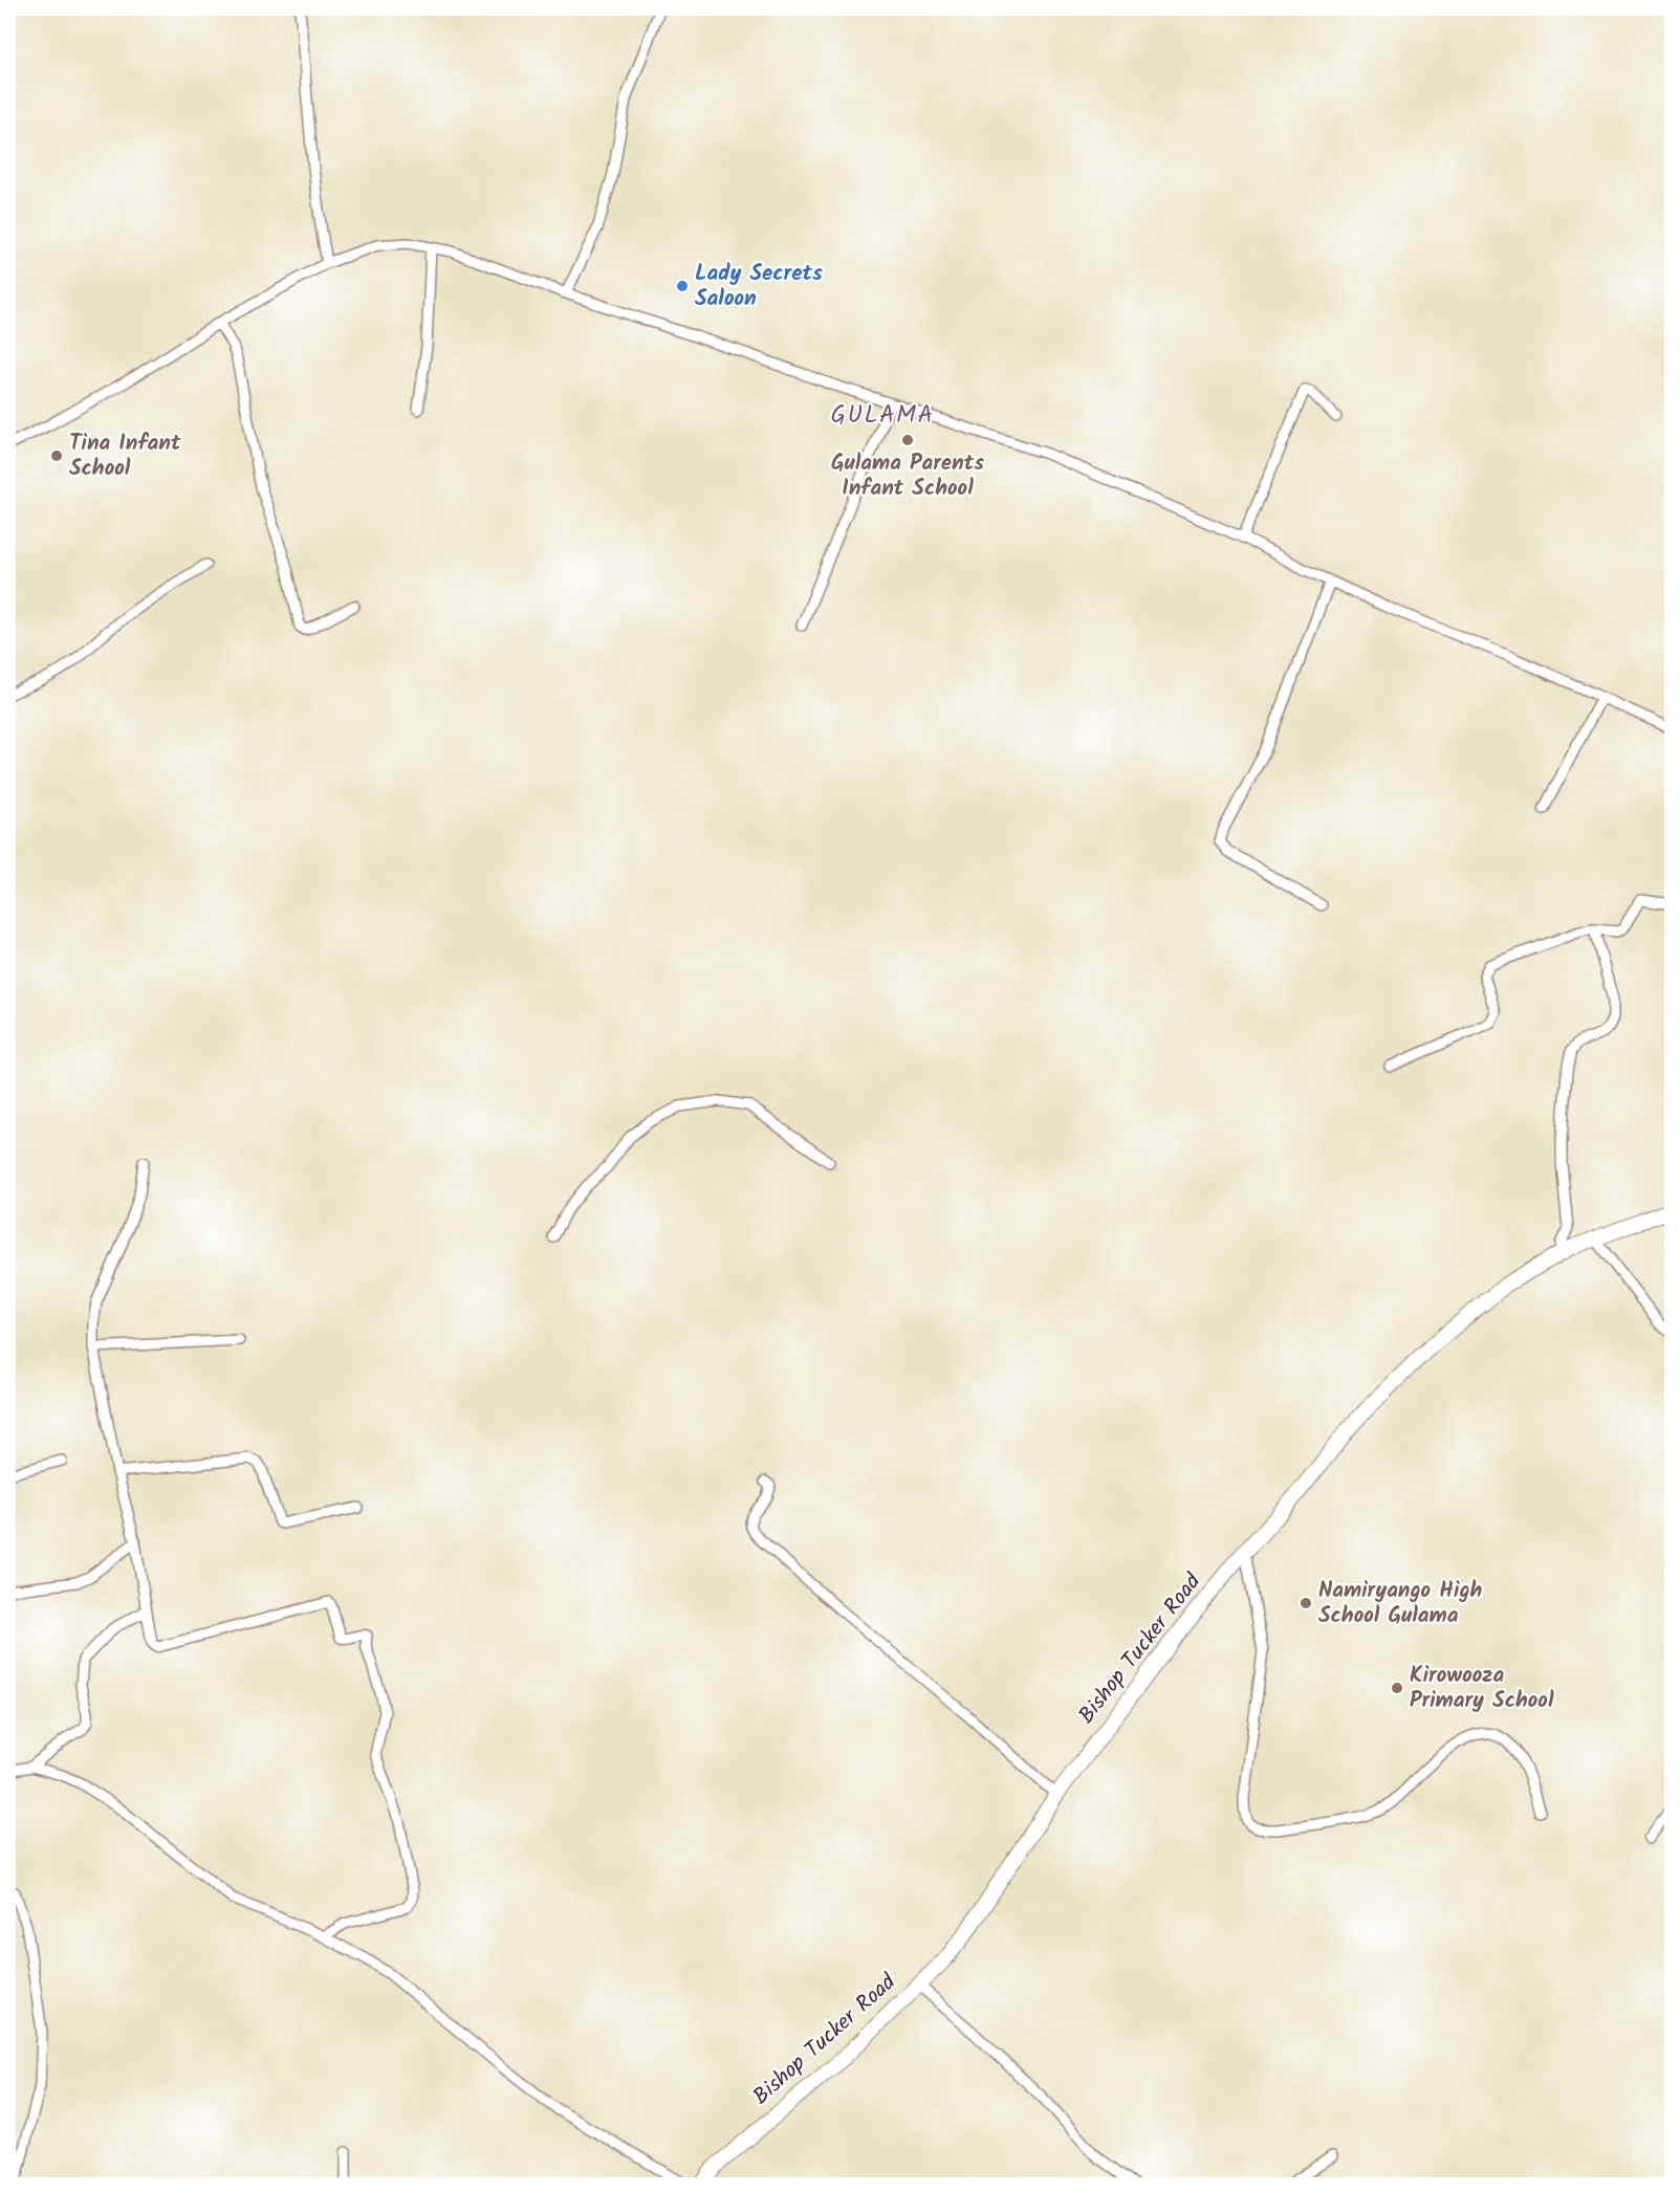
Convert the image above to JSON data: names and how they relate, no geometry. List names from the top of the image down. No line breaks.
{"streets":{"main road":["Bishop Tucker Road"]},"districts":["GULAMA"],"places":["Lady Secrets Saloon","Gulama Parents Infant School","Tina Infant School","Namiryango High School Gulama","Kirowooza Primary School"]}
